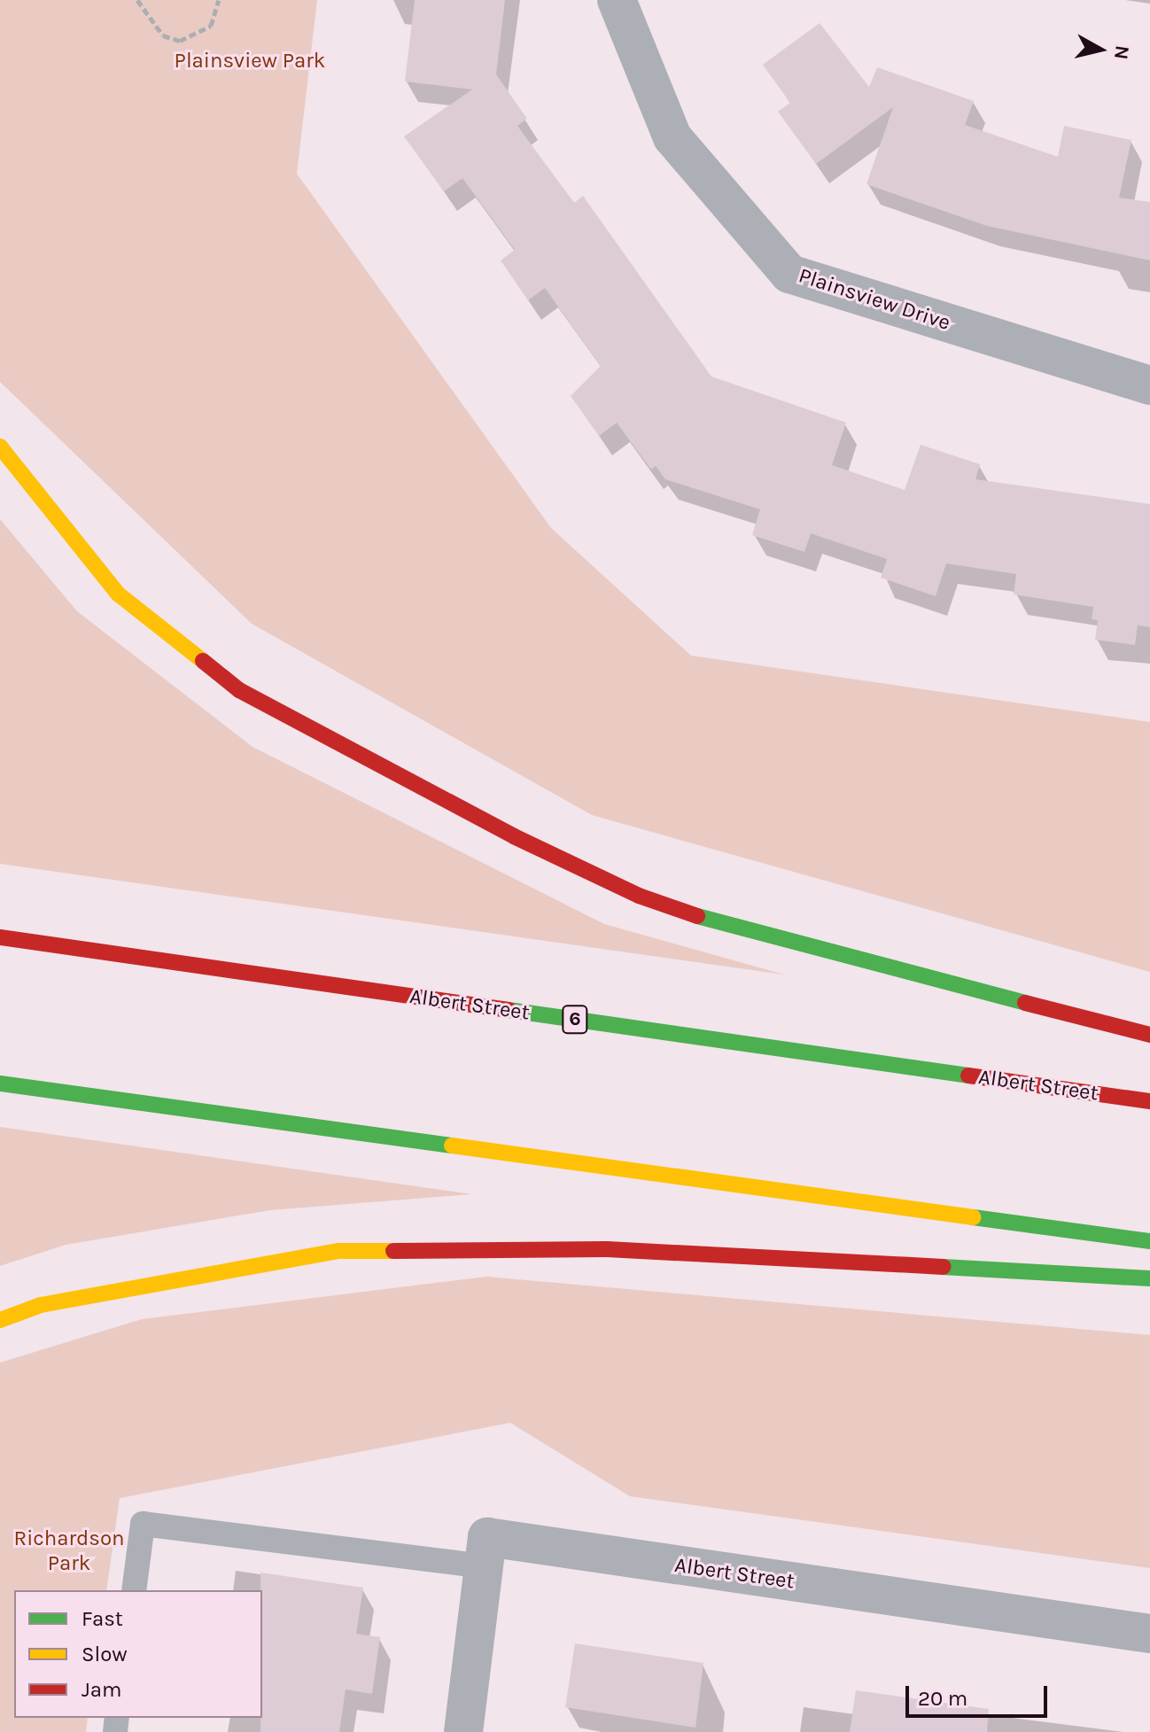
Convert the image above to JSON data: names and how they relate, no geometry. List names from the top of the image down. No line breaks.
{"streets":{"main road":["Albert Street","6"],"street":["Plainsview Drive"]},"parks":["Plainsview Park","Richardson Park"],"legend":["Fast","Slow","Jam"],"scale_bar":"20 m","north":"right"}
